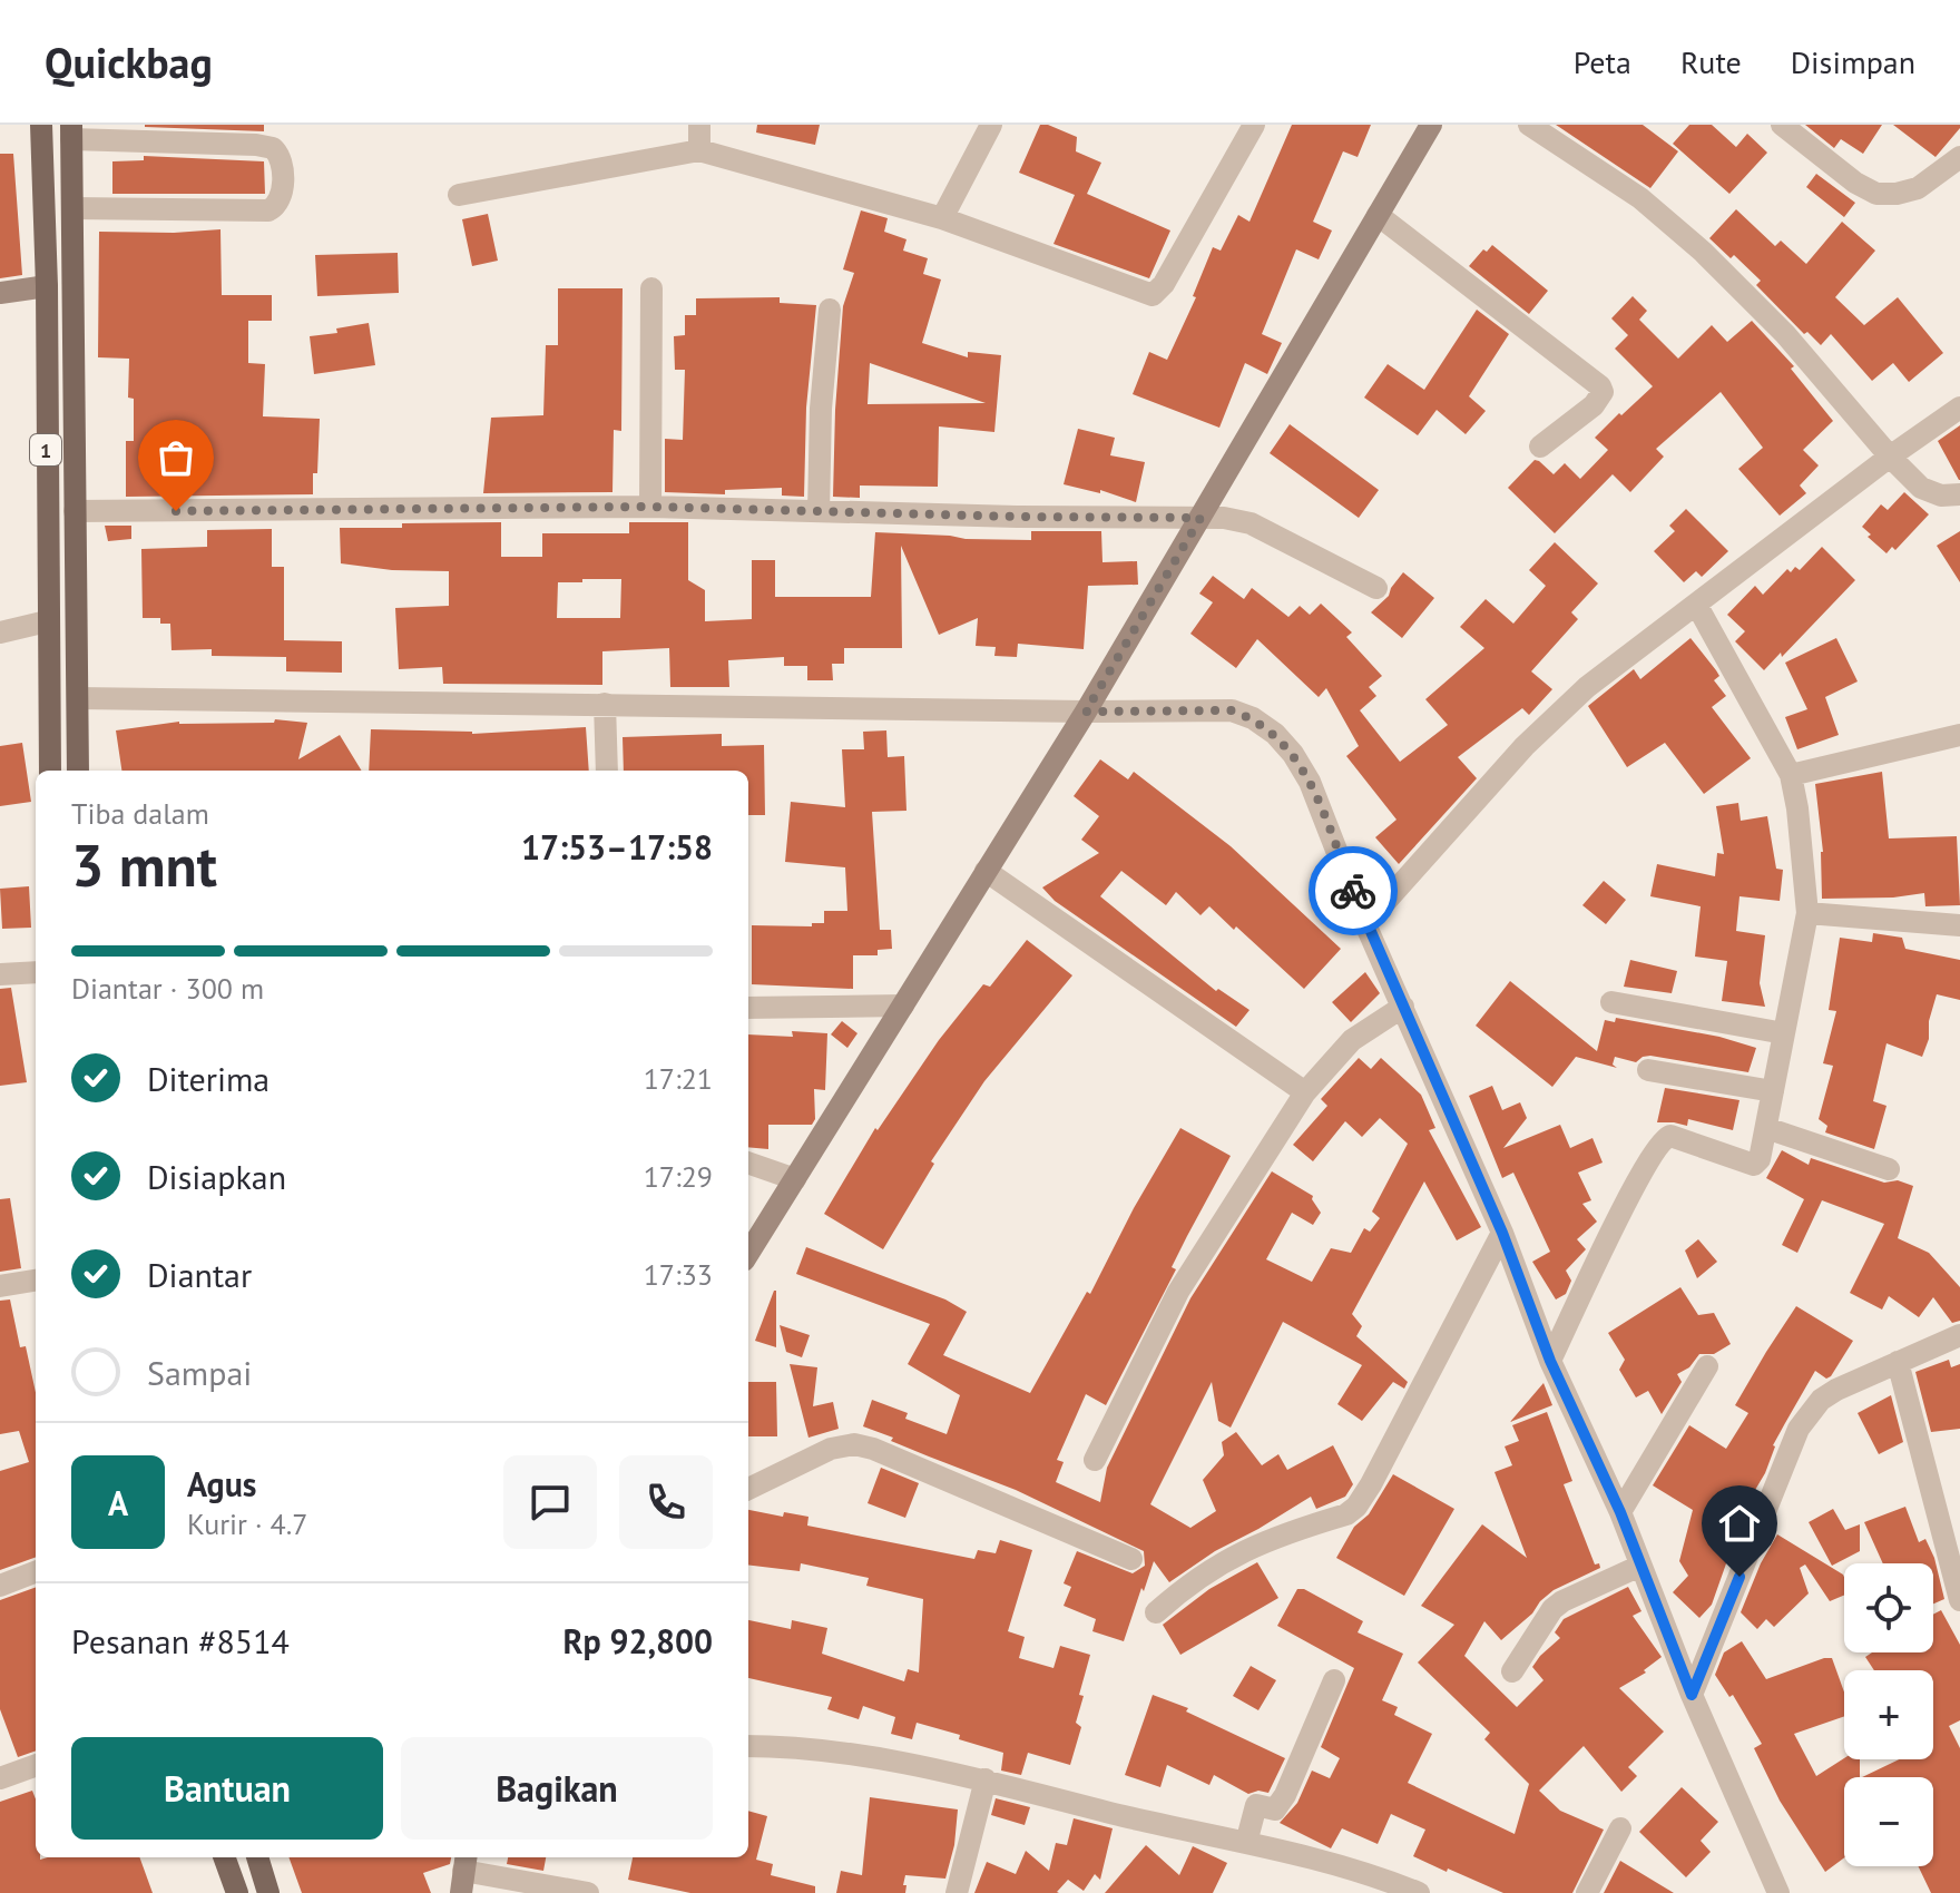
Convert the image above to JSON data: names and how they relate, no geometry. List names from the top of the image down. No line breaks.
{"streets":{"main road":["1"]},"page":{"header":"Quickbag","nav":["Peta","Rute","Disimpan"],"heading":["3 mnt","Tiba dalam","17:53–17:58"],"panel":["Agus","Kurir · 4.7","Pesanan #8514","Rp 92,800"],"bar":"Diantar · 300 m","list":[["Diterima","17:21"],["Disiapkan","17:29"],["Diantar","17:33"],"Sampai"],"round":"A","map_buttons":["+","−"],"buttons":["Bantuan","Bagikan"]}}
